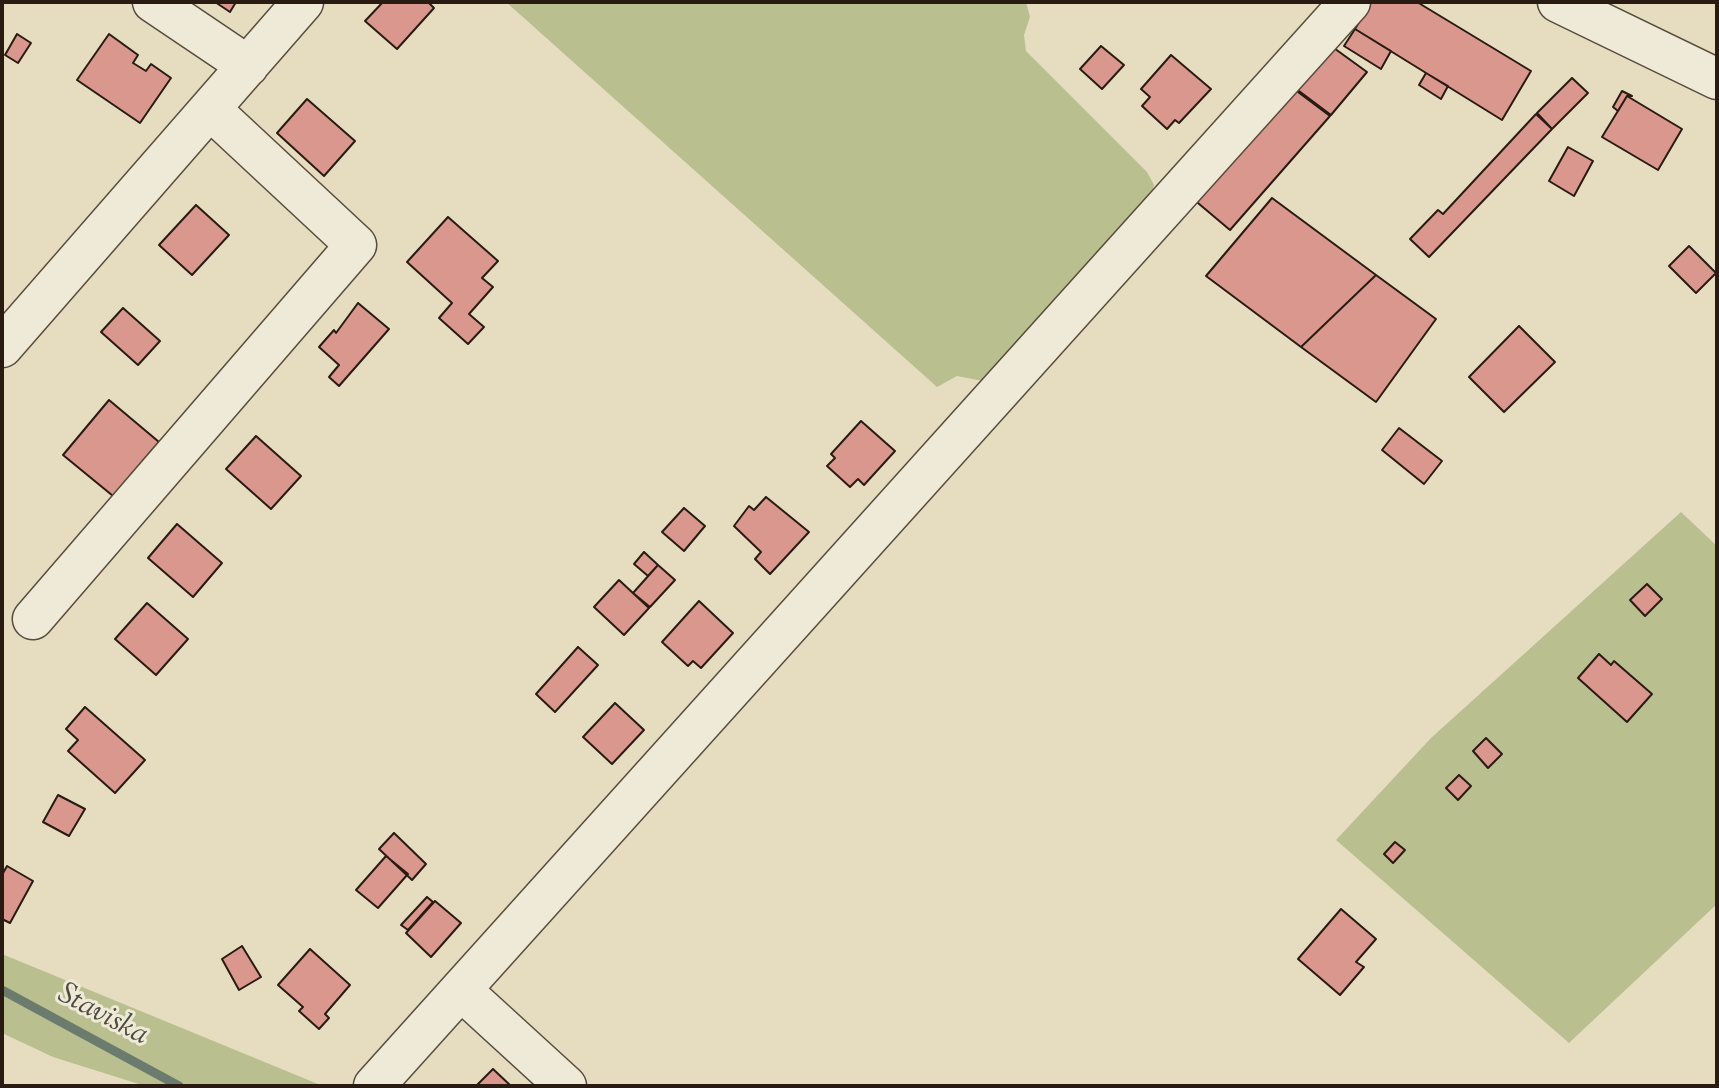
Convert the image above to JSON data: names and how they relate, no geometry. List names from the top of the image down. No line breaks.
{"water":["Staviska"]}
